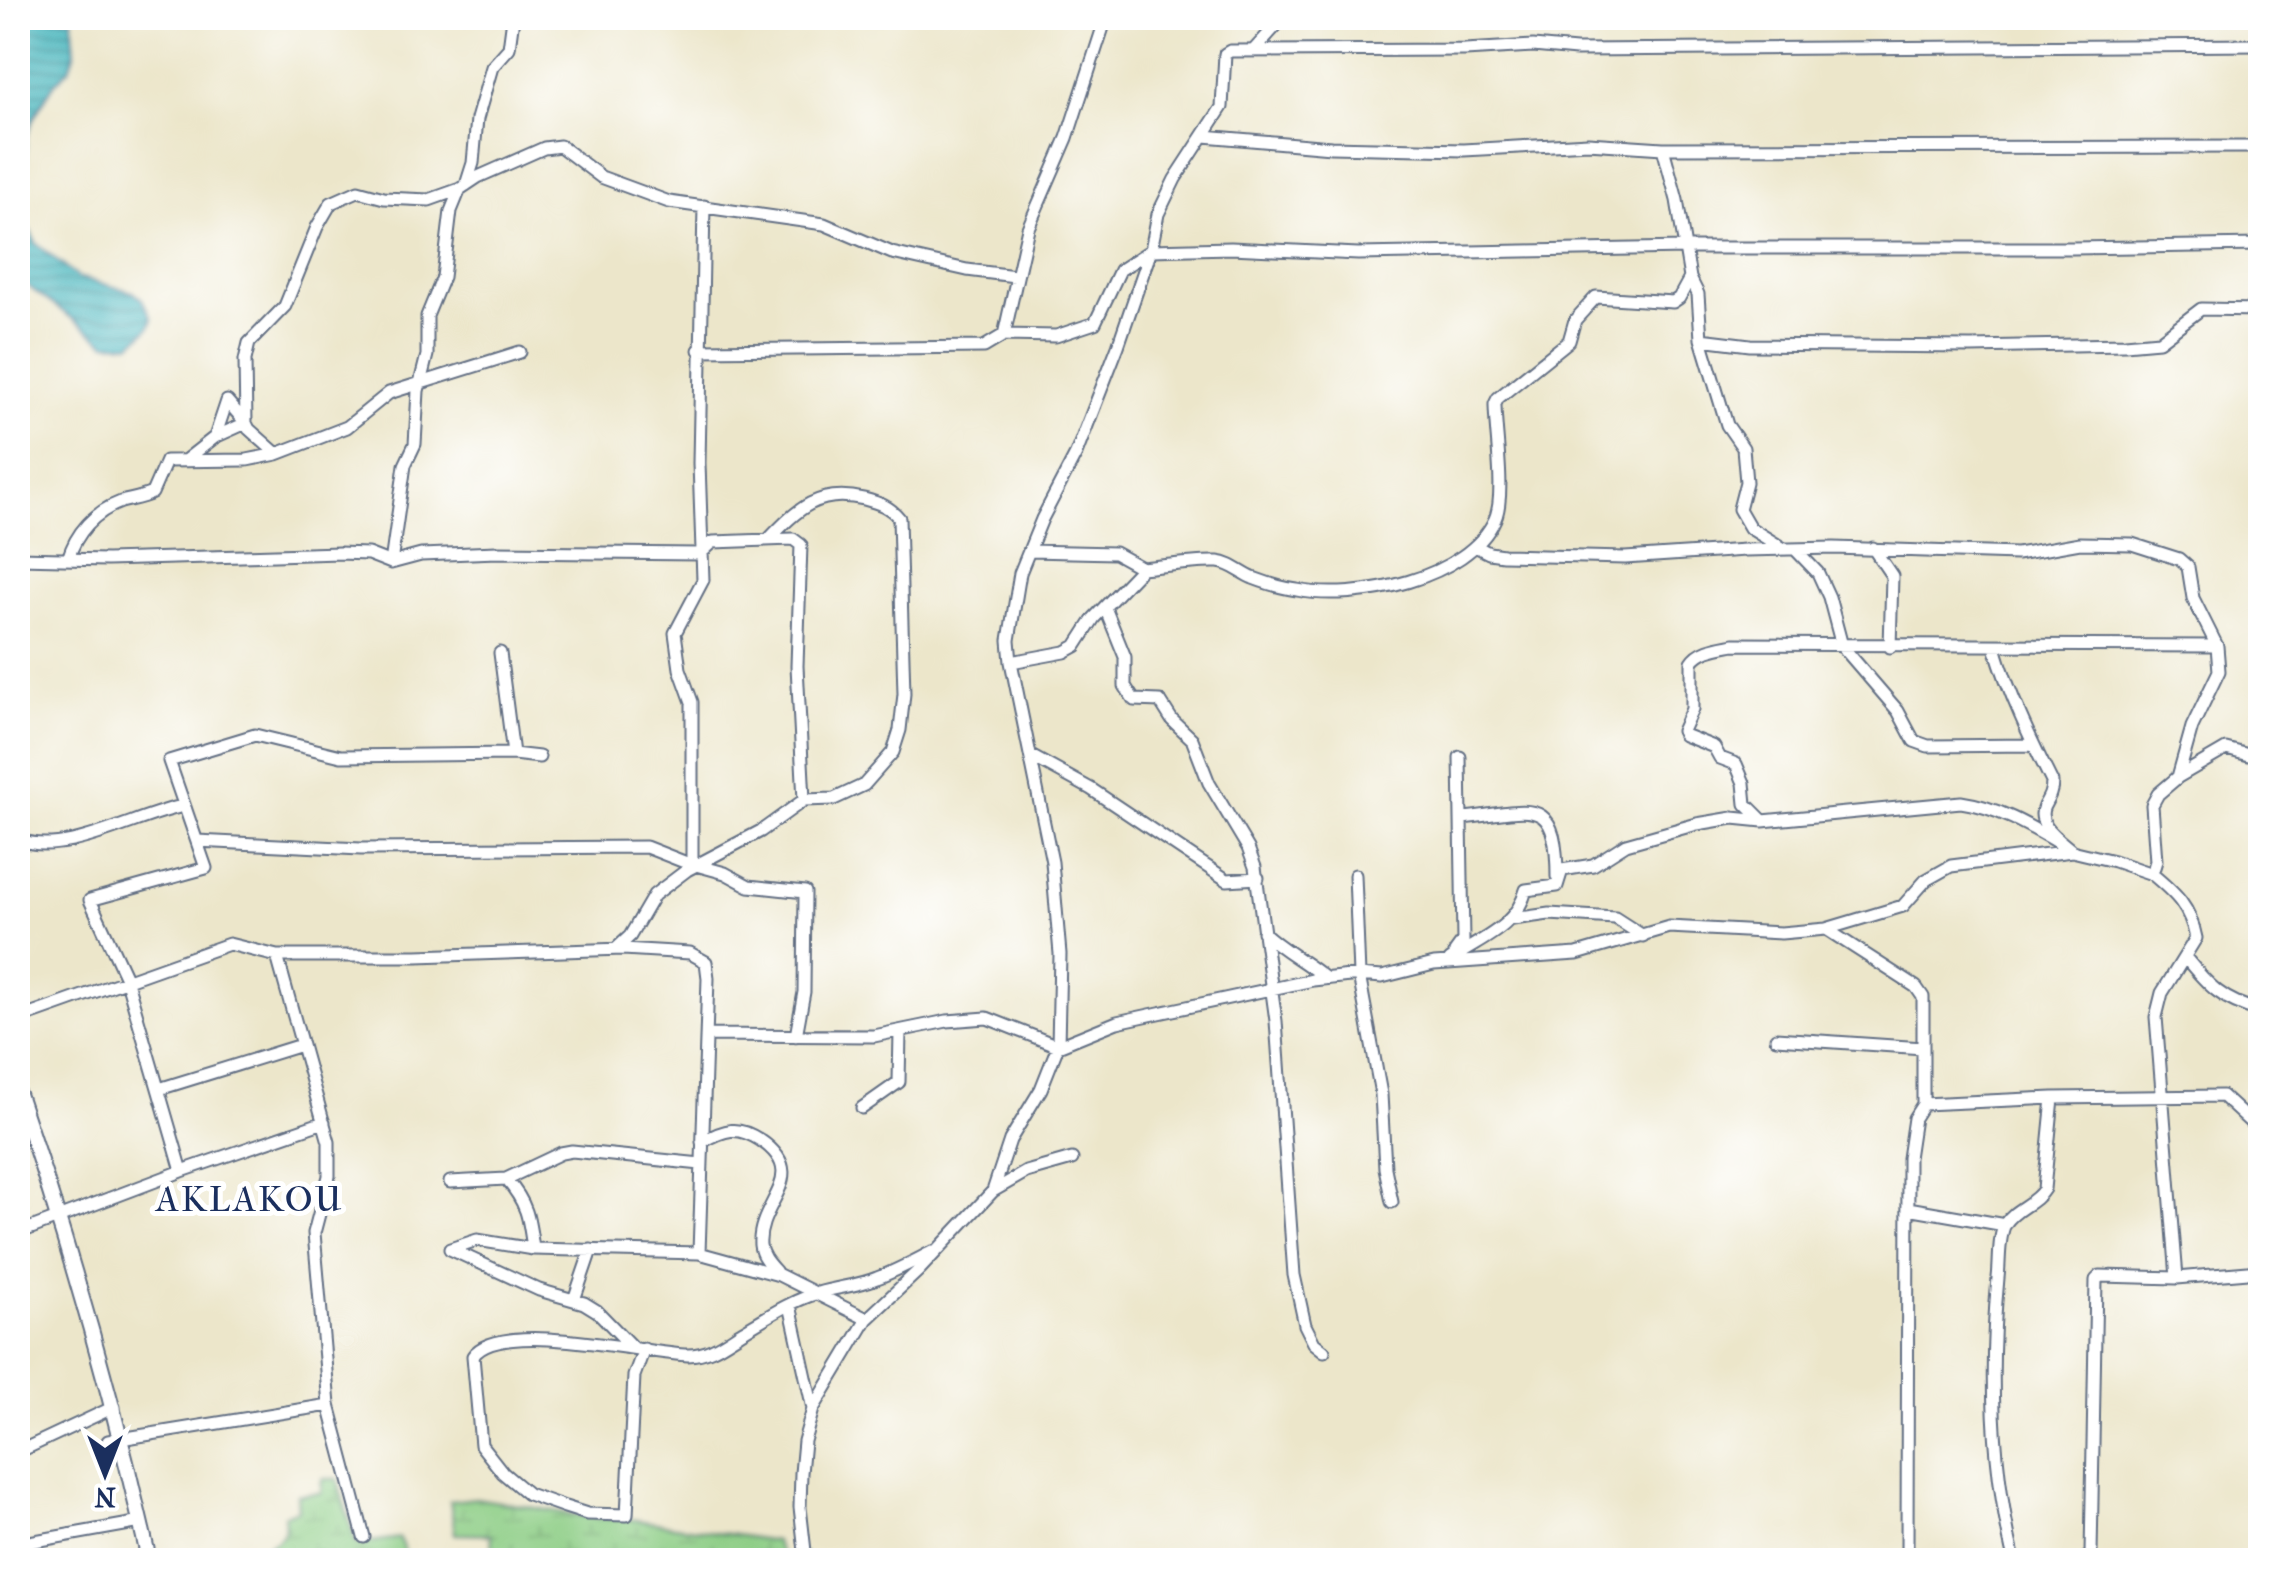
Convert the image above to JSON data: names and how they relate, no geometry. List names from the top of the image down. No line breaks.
{"districts":["AKLAKOU"],"north":"bottom"}
